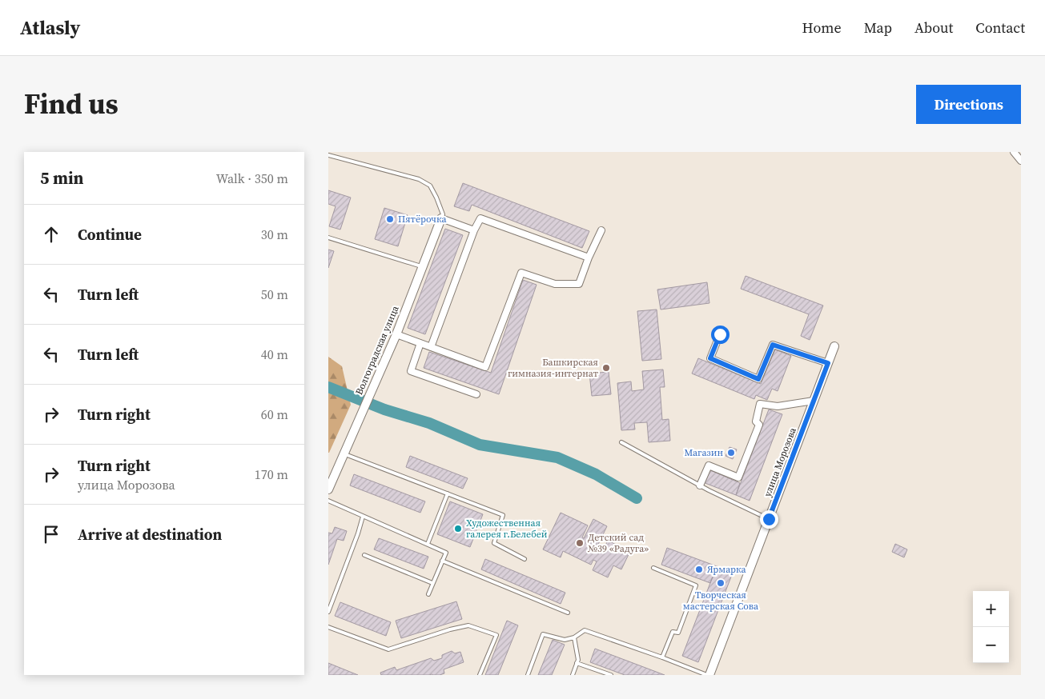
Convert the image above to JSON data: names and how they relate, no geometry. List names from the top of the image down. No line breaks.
{"streets":{"street":["Волгоградская улица","улица Морозова"]},"places":["Пятёрочка","Башкирская гимназия-интернат","Магазин","Художественная галерея г.Белебей","Детский сад №39 «Радуга»","Ярмарка","Творческая мастерская Сова"],"page":{"header":"Atlasly","nav":["Home","Map","About","Contact"],"title":"Find us","buttons":"Directions","heading":["5 min","Walk · 350 m"],"list":[["Continue","30 m"],["Turn left","50 m"],["Turn left","40 m"],["Turn right","60 m"],["Turn right","улица Морозова","170 m"],"Arrive at destination"],"map_buttons":["+","−"]}}
